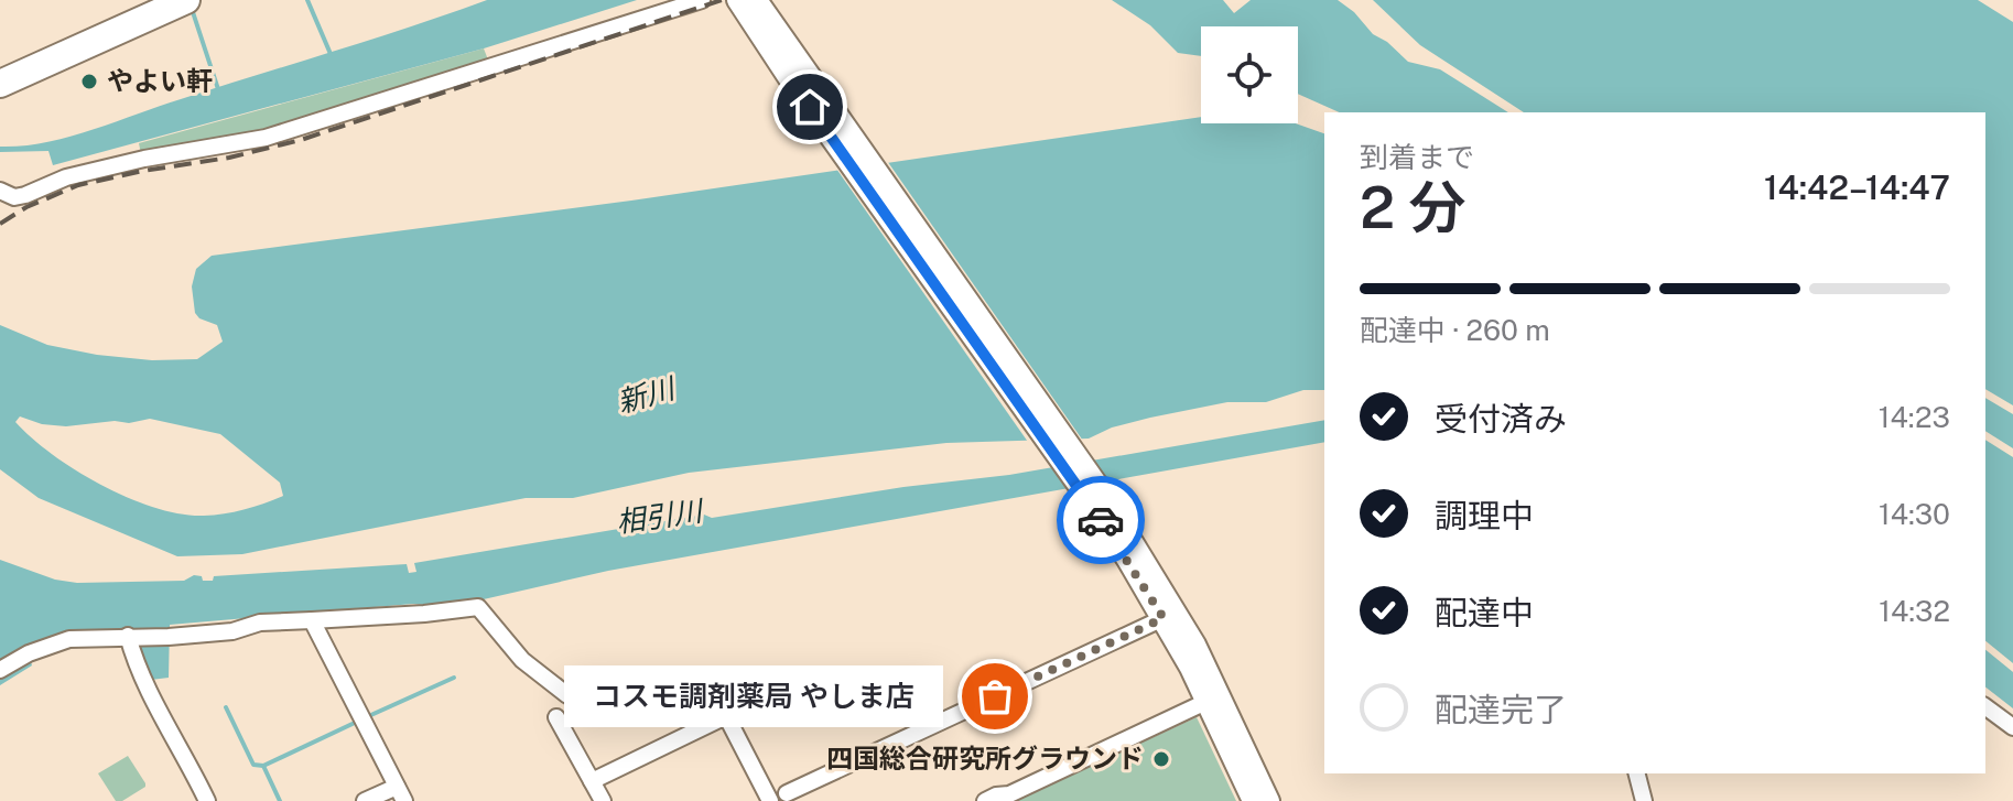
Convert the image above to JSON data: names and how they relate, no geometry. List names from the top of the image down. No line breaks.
{"water":["新川","相引川"],"places":["やよい軒","コスモ調剤薬局 やしま店","四国総合研究所グラウンド"],"page":{"heading":["2 分","到着まで","14:42–14:47"],"bar":"配達中 · 260 m","list":[["受付済み","14:23"],["調理中","14:30"],["配達中","14:32"],"配達完了"],"bubble":"コスモ調剤薬局 やしま店"}}
